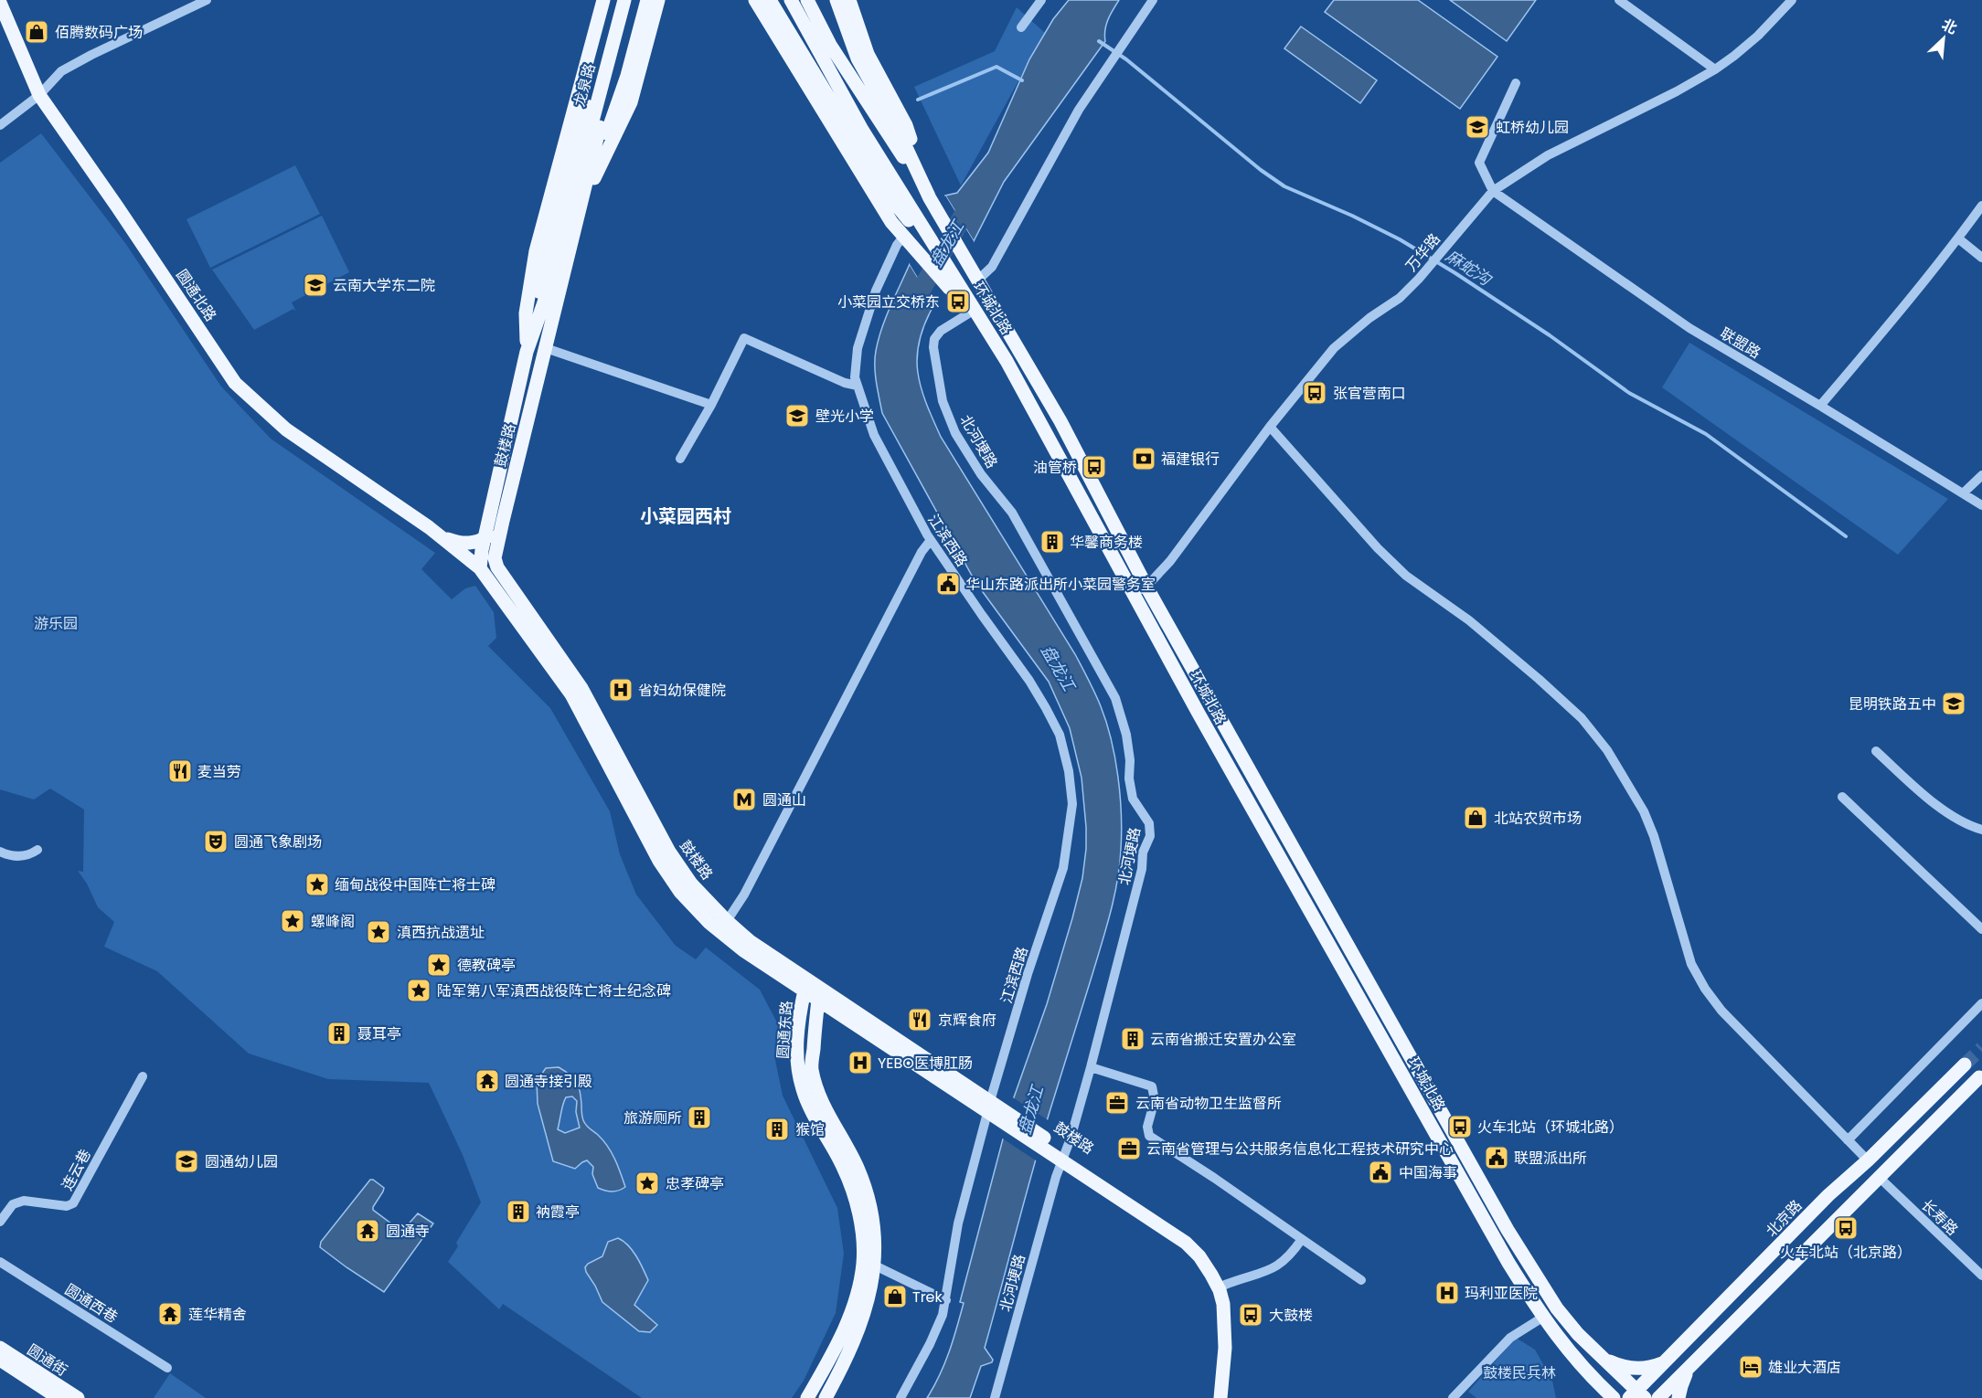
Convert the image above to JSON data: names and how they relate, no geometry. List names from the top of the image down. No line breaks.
{"streets":{"main road":["龙泉路","圆通北路","环城北路","鼓楼路","圆通东路","北京路","圆通街"],"street":["万华路","联盟路","北河埂路","江滨西路","连云巷","长寿路","圆通西巷"]},"crossings":[["龙泉路","鼓楼路"],["万华路","环城北路"],["万华路","联盟路"],["圆通北路","鼓楼路"],["环城北路","北河埂路"],["环城北路","北京路"],["北河埂路","鼓楼路"],["鼓楼路","江滨西路"],["鼓楼路","圆通东路"]],"districts":["小菜园西村"],"water":["盘龙江","麻蛇沟"],"parks":["游乐园","鼓楼民兵林"],"places":{"shop":["佰腾数码广场","北站农贸市场","Trek"],"school or university":["虹桥幼儿园","云南大学东二院","壁光小学","昆明铁路五中","圆通幼儿园"],"bus stop":["小菜园立交桥东","张官营南口","油管桥","火车北站（环城北路）","火车北站（北京路）","大鼓楼"],"bank":["福建银行"],"building":["华馨商务楼","聂耳亭","云南省搬迁安置办公室","旅游厕所","猴馆","衲霞亭"],"public building":["华山东路派出所小菜园警务室","联盟派出所","中国海事"],"hospital":["省妇幼保健院","YEBO医博肛肠","玛利亚医院"],"restaurant":["麦当劳","京辉食府"],"metro station":["圆通山"],"theatre":["圆通飞象剧场"],"place":["缅甸战役中国阵亡将士碑","螺峰阁","滇西抗战遗址","德教碑亭","陆军第八军滇西战役阵亡将士纪念碑","忠孝碑亭"],"temple":["圆通寺接引殿","圆通寺","莲华精舍"],"office":["云南省动物卫生监督所","云南省管理与公共服务信息化工程技术研究中心"],"hotel":["雄业大酒店"]},"north":"top right"}
